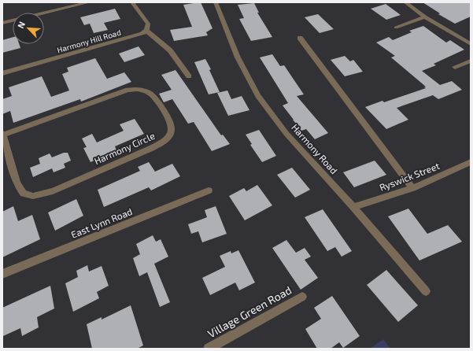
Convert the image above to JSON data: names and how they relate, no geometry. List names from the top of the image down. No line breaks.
{"streets":{"street":["Harmony Hill Road","Harmony Circle","Harmony Road","Ryswick Street","East Lynn Road","Village Green Road"]},"crossings":[["Harmony Road","Ryswick Street"]],"north":"top left"}
